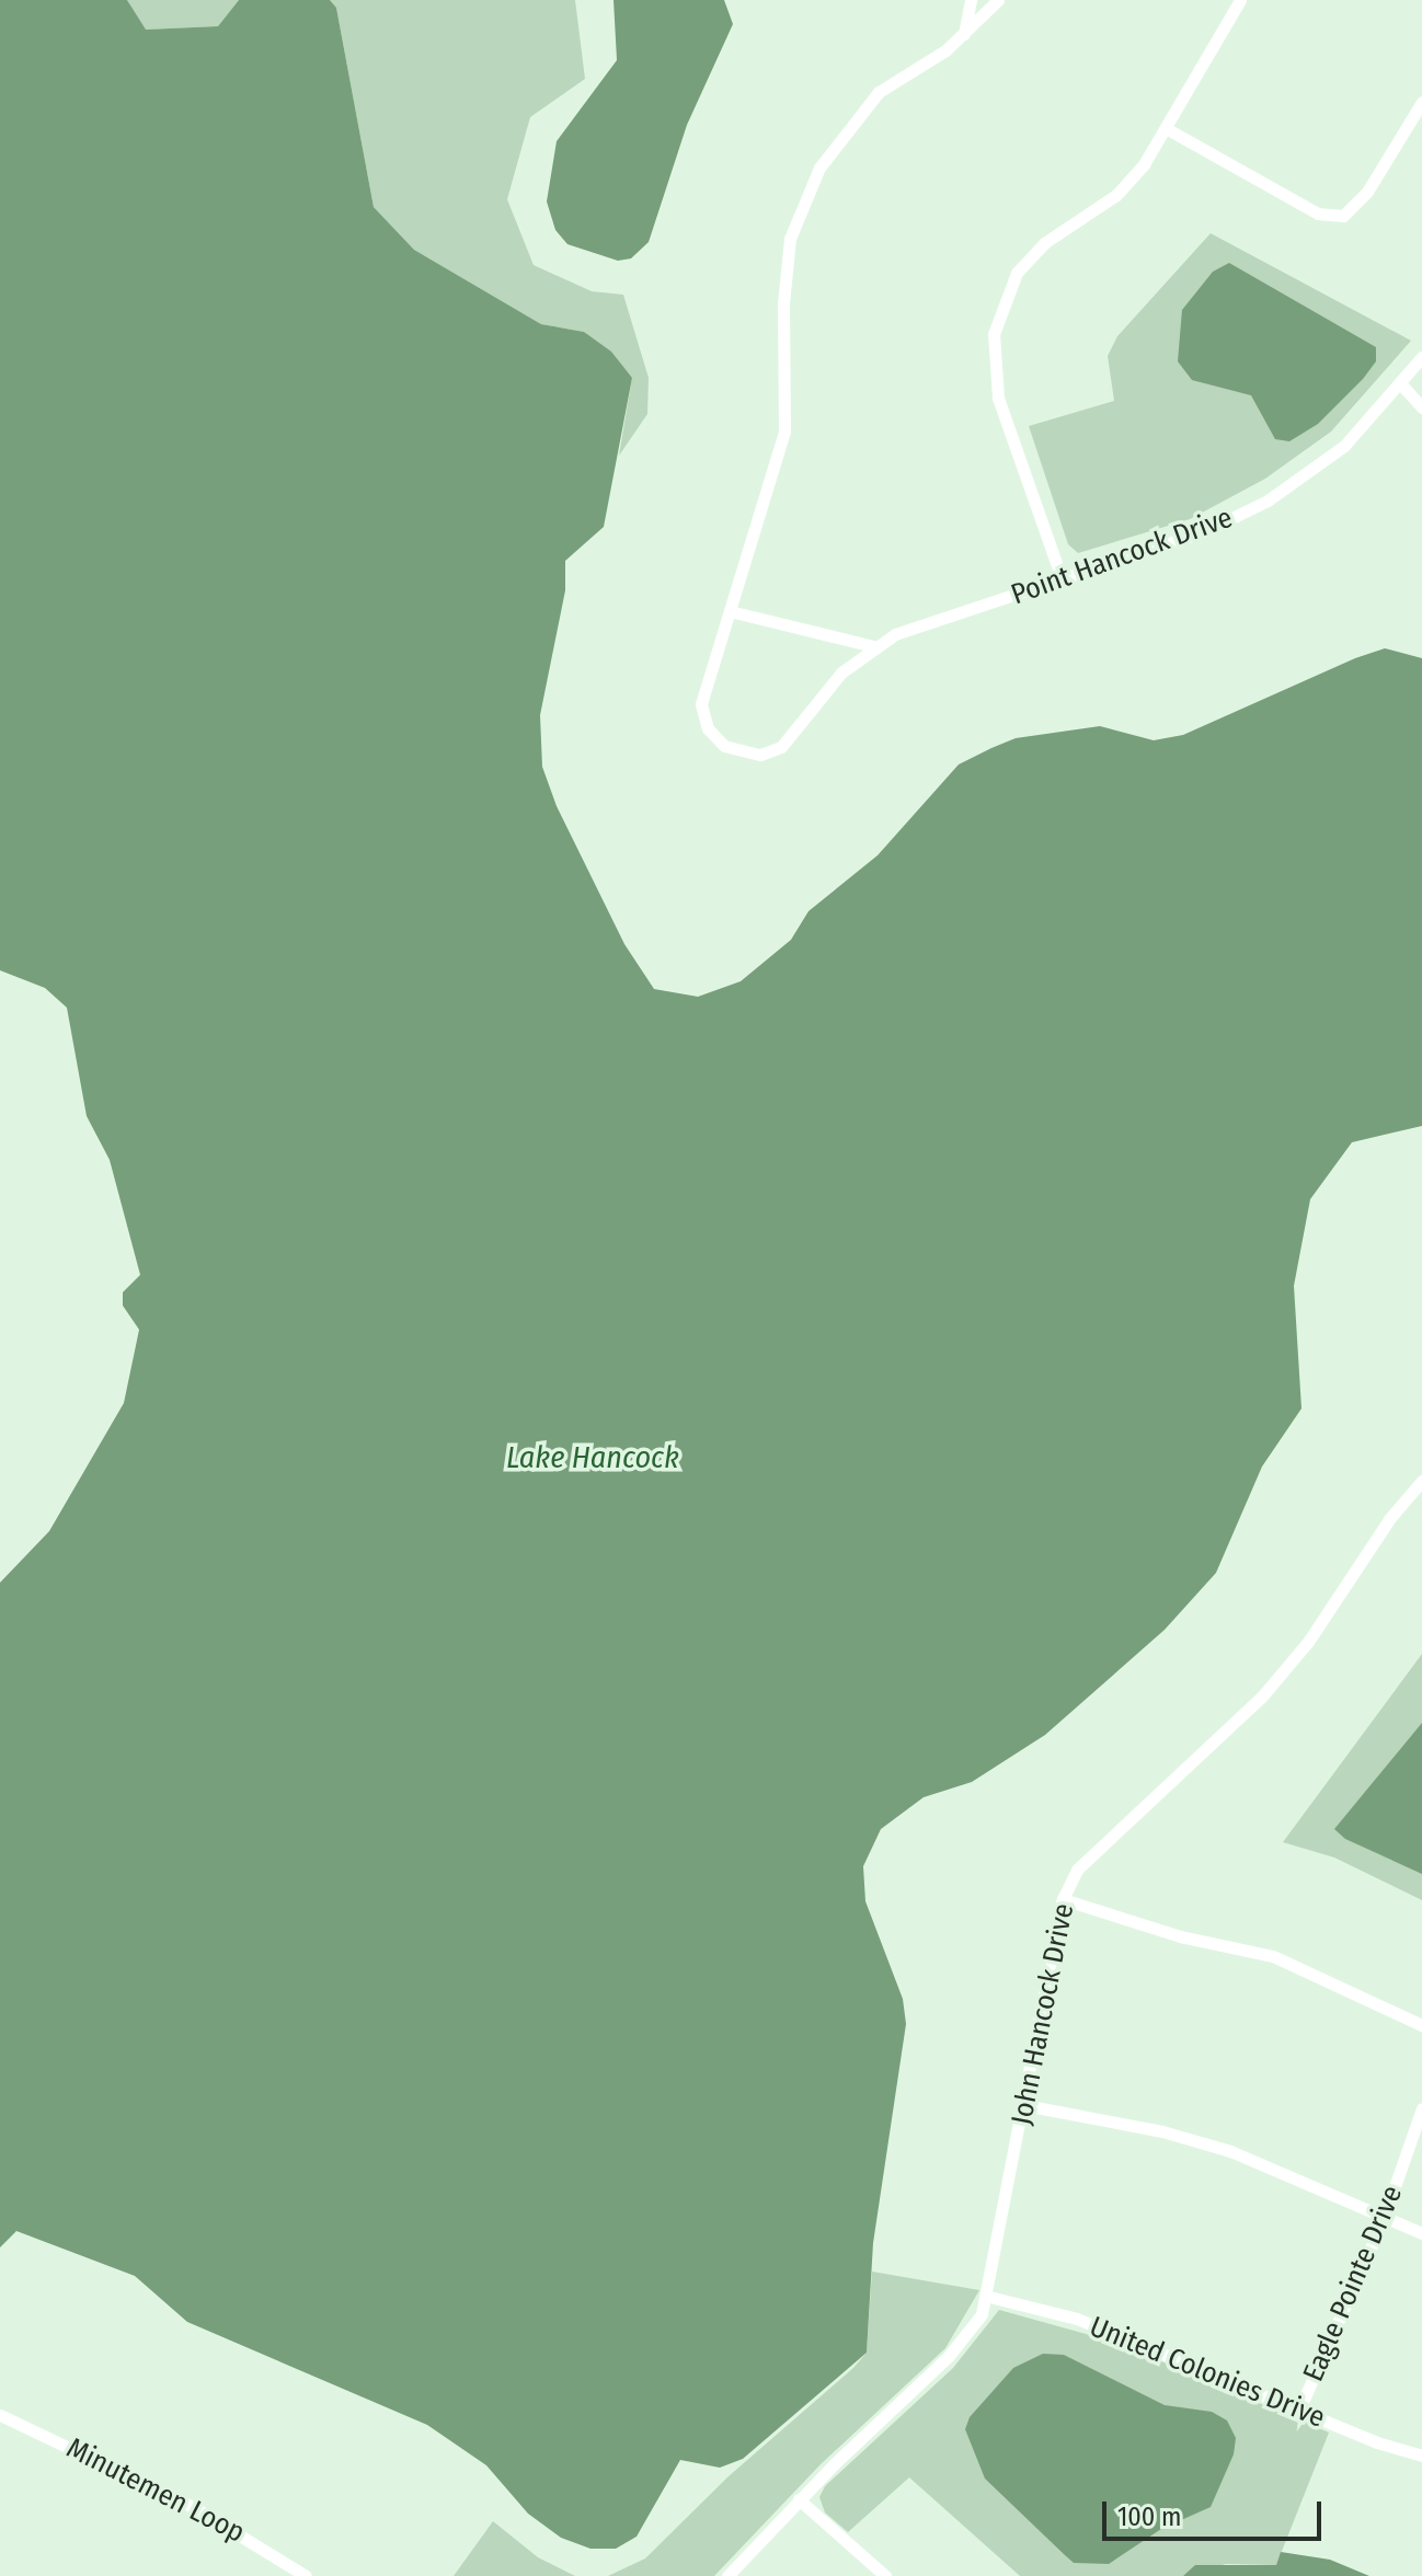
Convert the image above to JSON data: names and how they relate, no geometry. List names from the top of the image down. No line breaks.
{"streets":{"street":["Point Hancock Drive","John Hancock Drive","Eagle Pointe Drive","United Colonies Drive","Minutemen Loop"]},"crossings":[["John Hancock Drive","United Colonies Drive"],["Eagle Pointe Drive","United Colonies Drive"]],"water":["Lake Hancock"],"scale_bar":"100 m"}
